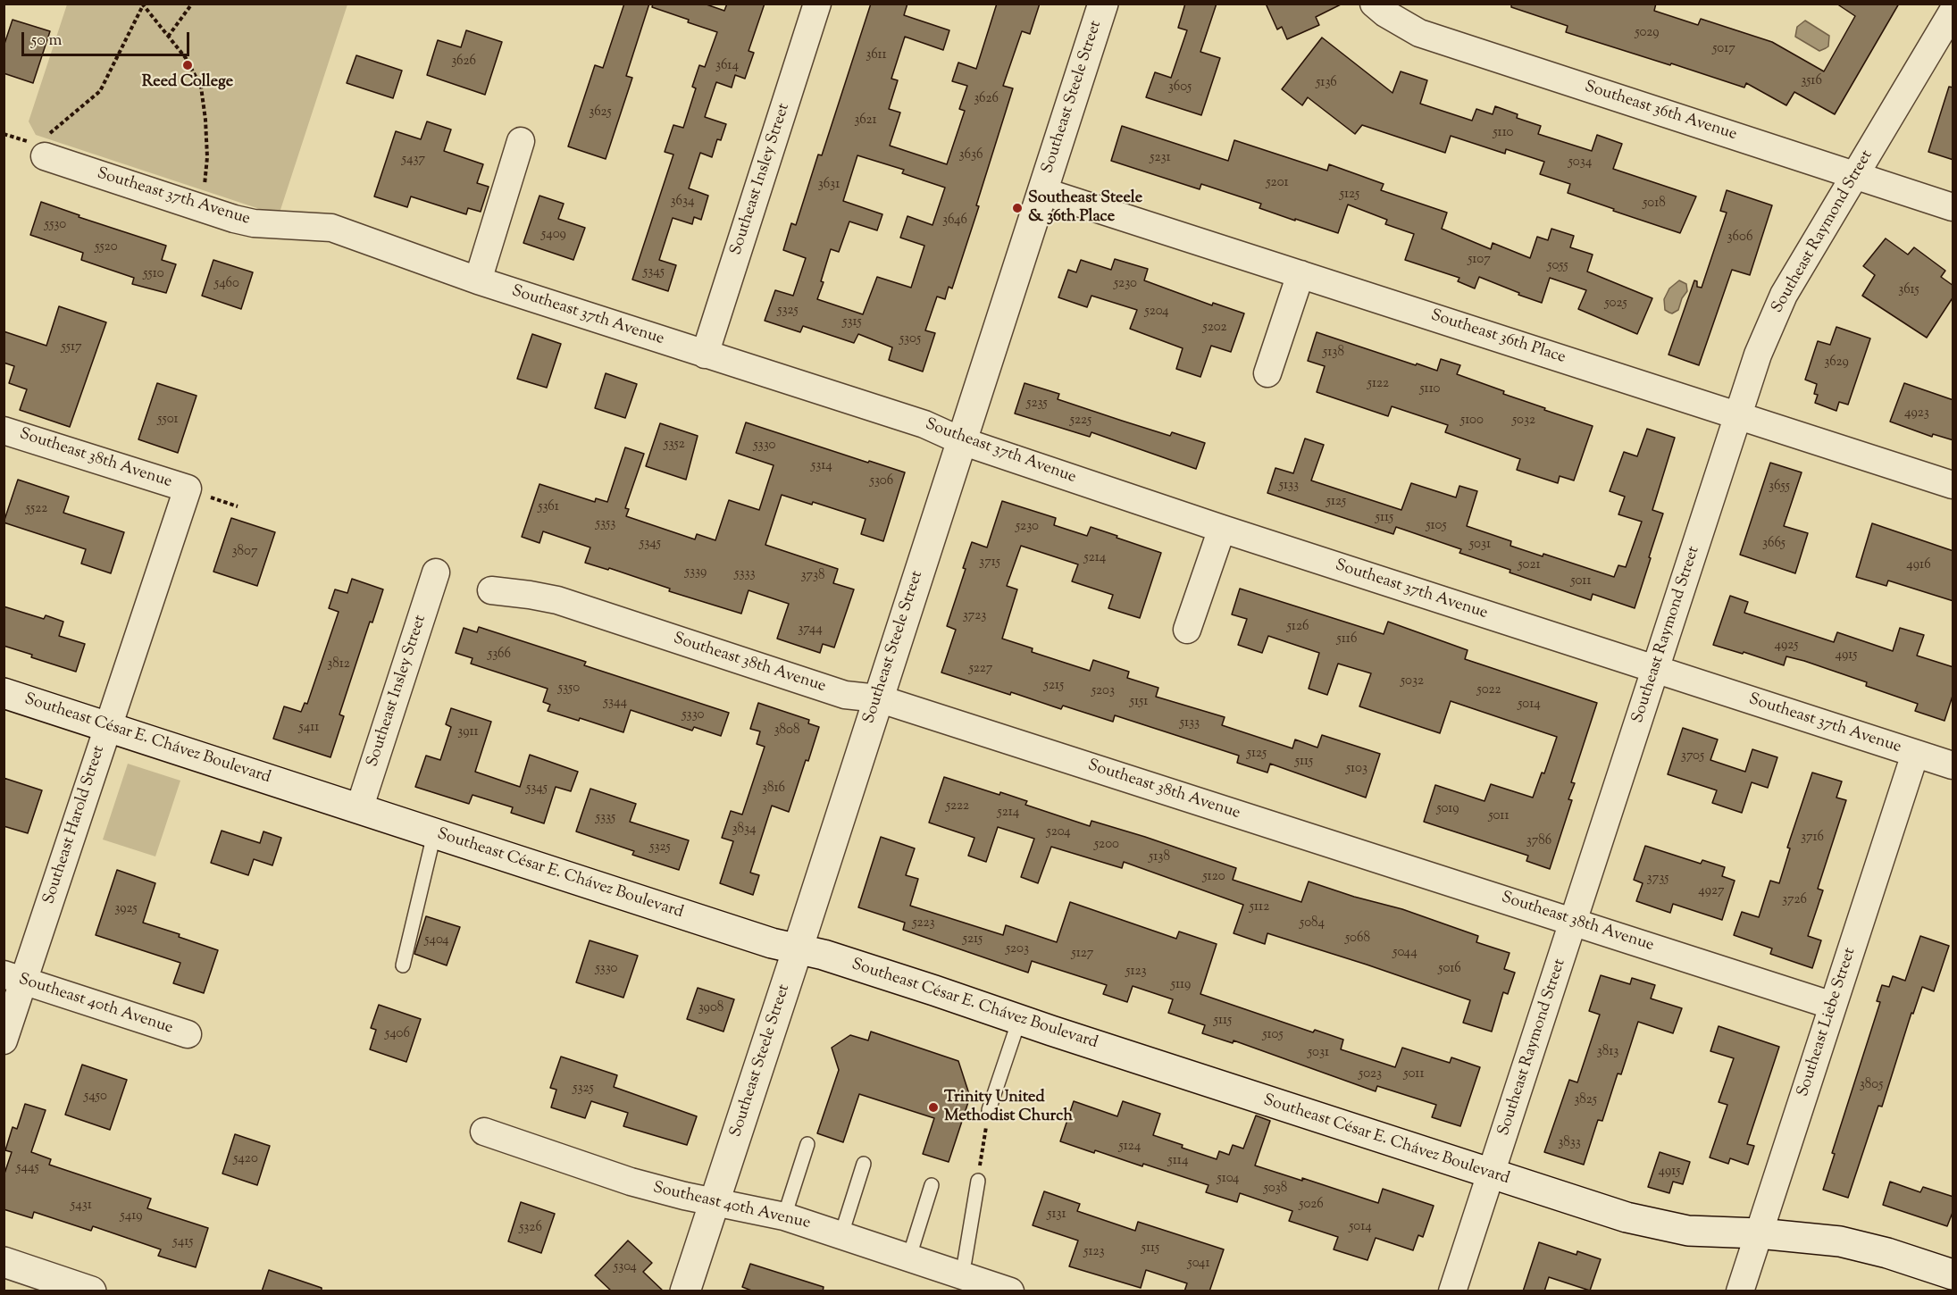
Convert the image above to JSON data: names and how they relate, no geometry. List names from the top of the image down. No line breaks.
{"streets":{"main road":["Southeast Steele Street","Southeast César E. Chávez Boulevard"],"street":["Southeast 36th Avenue","Southeast Insley Street","Southeast 37th Avenue","Southeast Raymond Street","Southeast 36th Place","Southeast 38th Avenue","Southeast Harold Street","Southeast 40th Avenue","Southeast Liebe Street"]},"crossings":[["Southeast Steele Street","Southeast 37th Avenue"],["Southeast Steele Street","Southeast 36th Place"],["Southeast Steele Street","Southeast 38th Avenue"],["Southeast Steele Street","Southeast César E. Chávez Boulevard"],["Southeast Steele Street","Southeast 40th Avenue"],["Southeast 36th Avenue","Southeast Raymond Street"],["Southeast Insley Street","Southeast 37th Avenue"],["Southeast Insley Street","Southeast César E. Chávez Boulevard"],["Southeast 37th Avenue","Southeast Raymond Street"],["Southeast 37th Avenue","Southeast Liebe Street"],["Southeast Raymond Street","Southeast 36th Place"],["Southeast Raymond Street","Southeast 38th Avenue"],["Southeast Raymond Street","Southeast César E. Chávez Boulevard"],["Southeast 38th Avenue","Southeast Harold Street"],["Southeast 38th Avenue","Southeast Liebe Street"],["Southeast César E. Chávez Boulevard","Southeast Harold Street"],["Southeast César E. Chávez Boulevard","Southeast Liebe Street"],["Southeast Harold Street","Southeast 40th Avenue"]],"places":["Reed College","Southeast Steele & 36th Place","Trinity United Methodist Church"],"house_numbers":["5029","5017","3611","3626","3614","3516","5136","3605","3626","3625","3621","5110","3636","5231","5437","5034","5201","3631","5125","3634","5018","3646","5530","5409","3606","5520","5107","5055","5345","5510","5460","5230","3615","5025","5325","5204","5315","5202","5305","5517","5138","3629","5122","5110","5235","4923","5501","5225","5100","5032","5352","5330","5314","5306","5133","3655","5125","5361","5522","5115","5353","5105","5230","5345","3665","5031","3807","5214","3715","5021","4916","5339","5333","3738","5011","3723","5126","3744","5116","4925","5366","4915","3812","5227","5032","5215","5350","5022","5203","5151","5344","5014","5330","5133","5411","3808","3911","5125","3705","5115","5103","5345","3816","5222","5019","5214","5011","5335","3834","5204","3716","3786","5200","5325","5138","5120","3735","4927","3726","5112","3925","5223","5084","5068","5215","5404","5203","5044","5127","5330","5016","5123","5119","3908","5115","5406","5105","3813","5031","5023","5011","3805","5325","5450","3825","3833","5124","5420","5114","5445","4915","5104","5038","5026","5431","5131","5419","5014","5326","5415","5115","5123","5041","5304"],"scale_bar":"50 m"}
